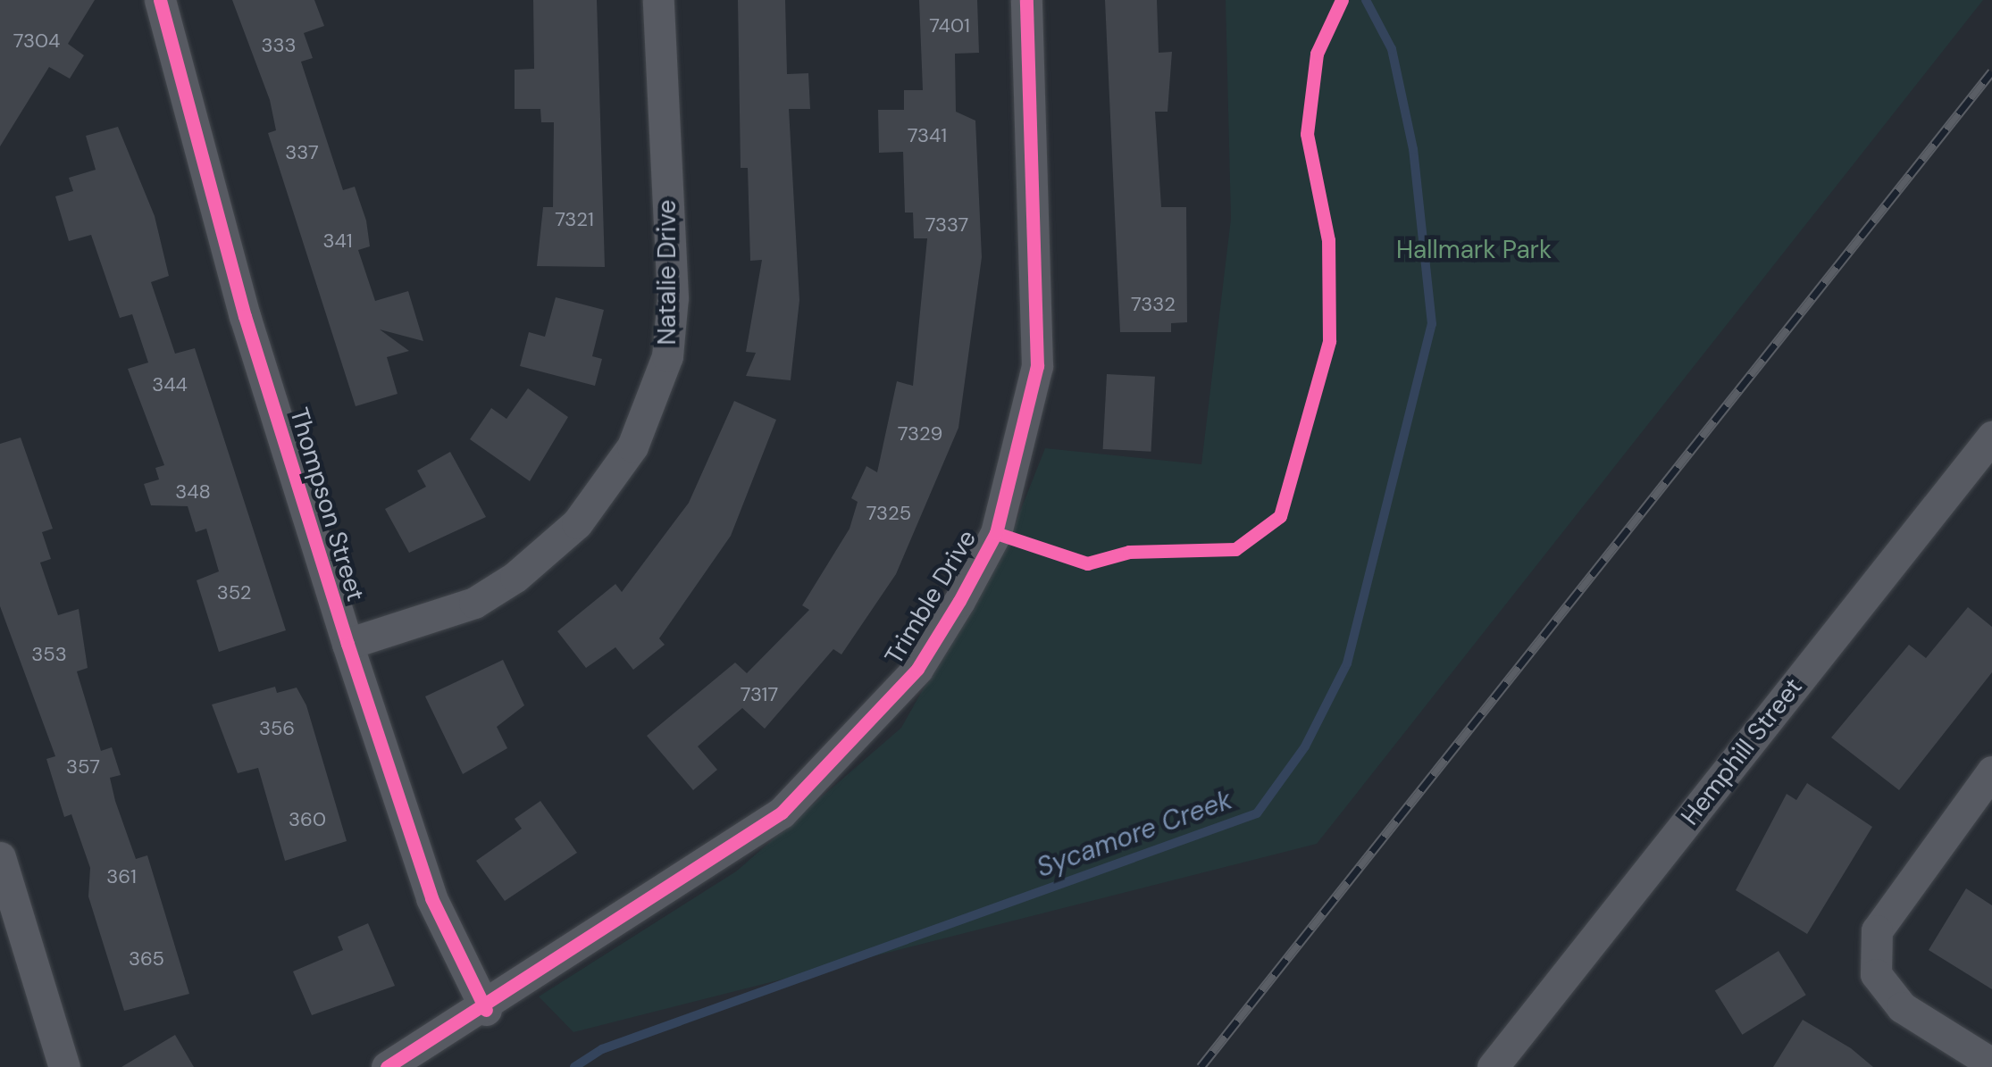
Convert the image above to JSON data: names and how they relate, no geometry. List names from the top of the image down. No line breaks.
{"streets":{"street":["Natalie Drive","Thompson Street","Trimble Drive","Hemphill Street"]},"crossings":[["Natalie Drive","Thompson Street"],["Thompson Street","Trimble Drive"]],"water":["Sycamore Creek"],"parks":["Hallmark Park"],"house_numbers":["7401","7304","333","7341","337","7321","7337","341","7332","344","7329","348","7325","352","353","7317","356","357","360","361","365"]}
